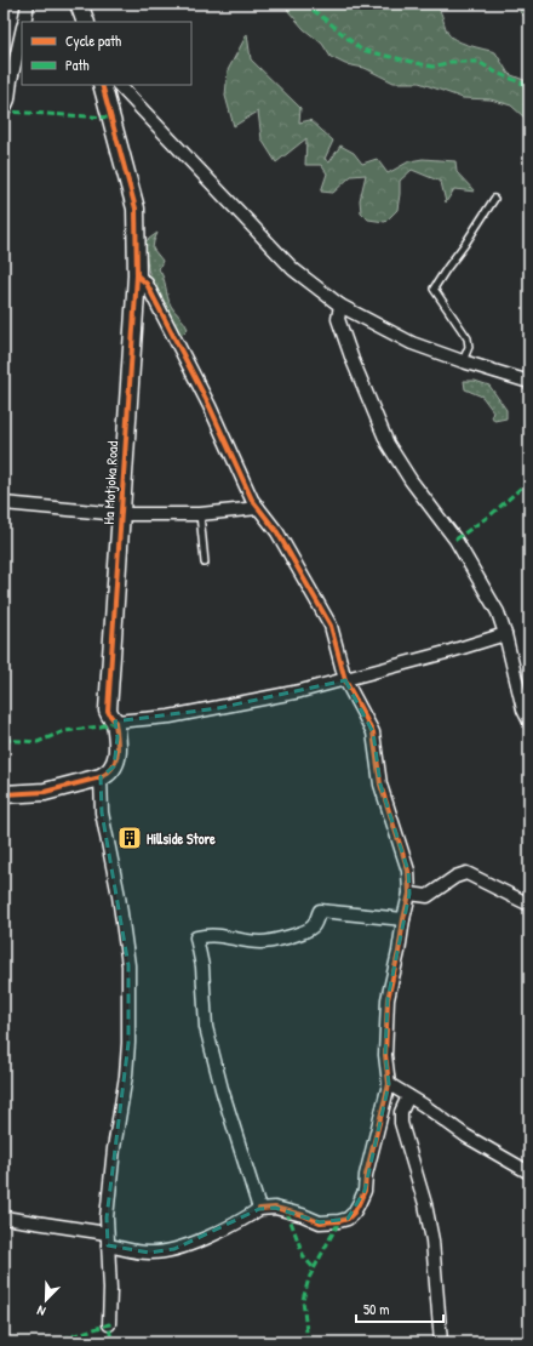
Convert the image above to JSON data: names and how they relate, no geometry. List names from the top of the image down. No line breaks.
{"streets":{"street":["Ha Motjoka Road"]},"places":{"building":["Hillside Store"]},"legend":["Cycle path","Path"],"scale_bar":"50 m","north":"bottom left"}
